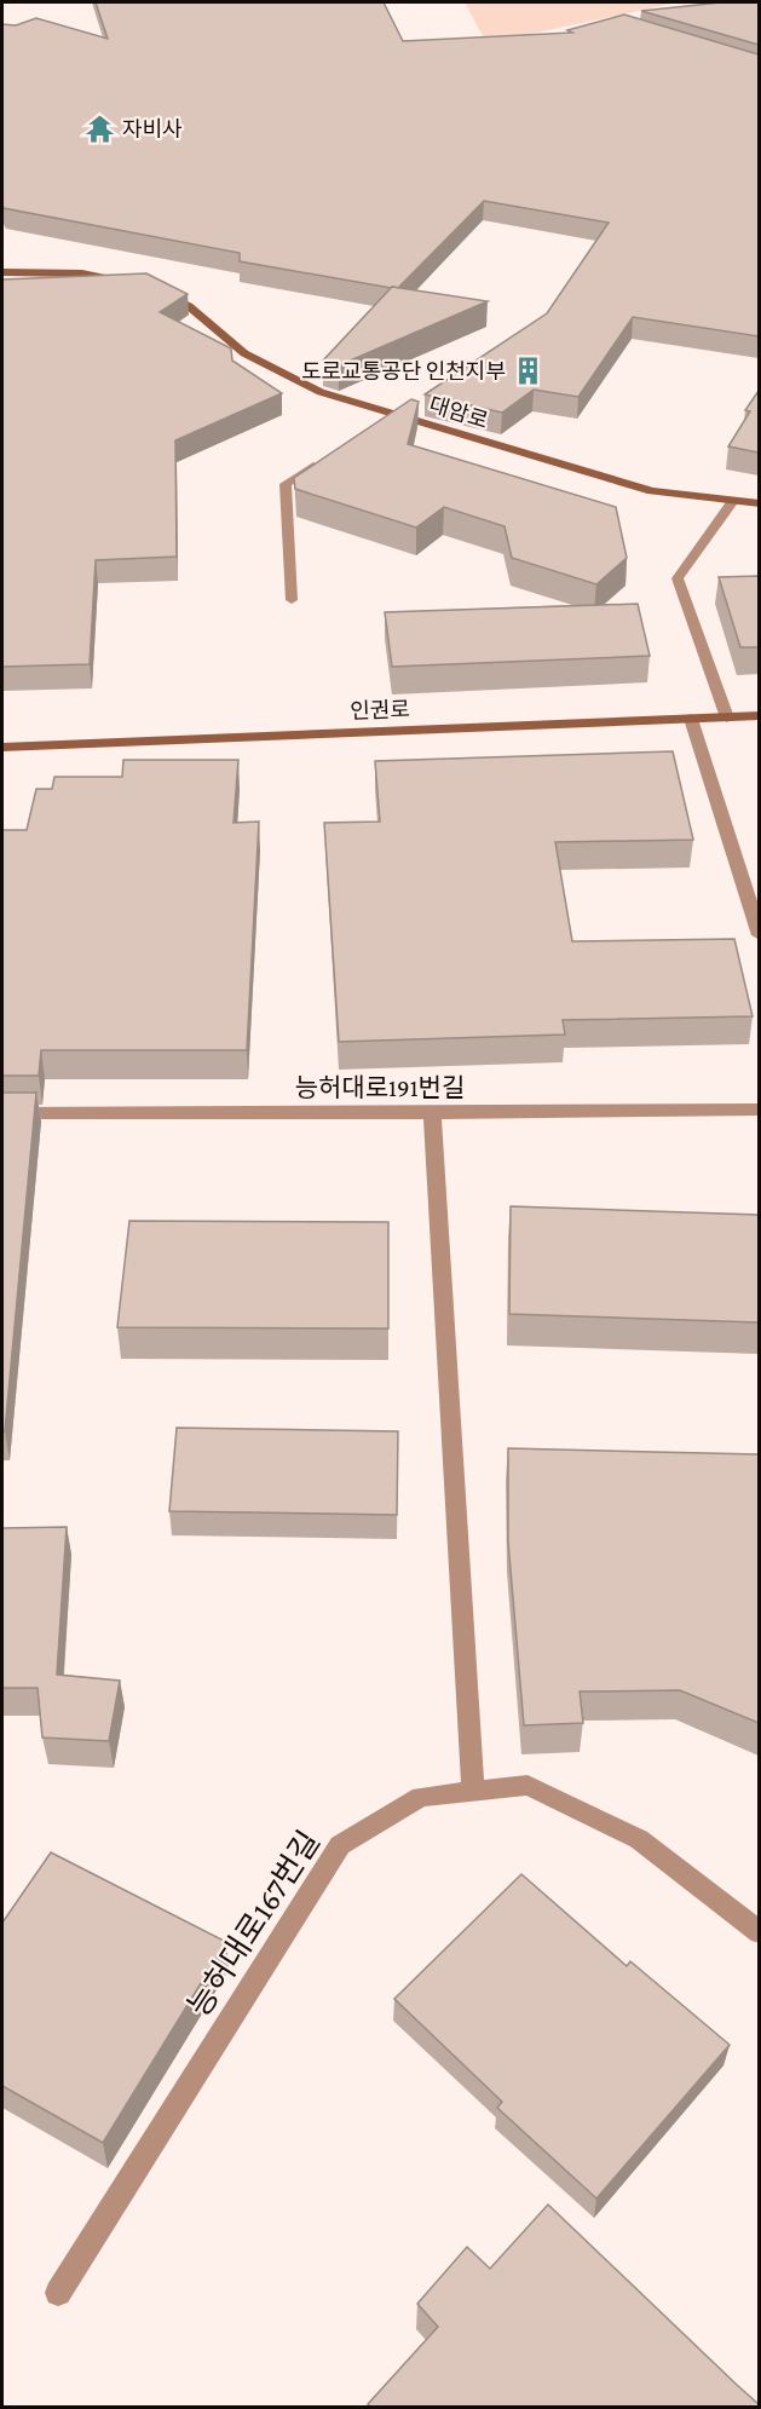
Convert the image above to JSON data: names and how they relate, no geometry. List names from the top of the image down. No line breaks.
{"streets":{"street":["대암로","인권로","능허대로191번길","능허대로167번길"]},"places":{"temple":["자비사"],"building":["도로교통공단 인천지부"]}}
